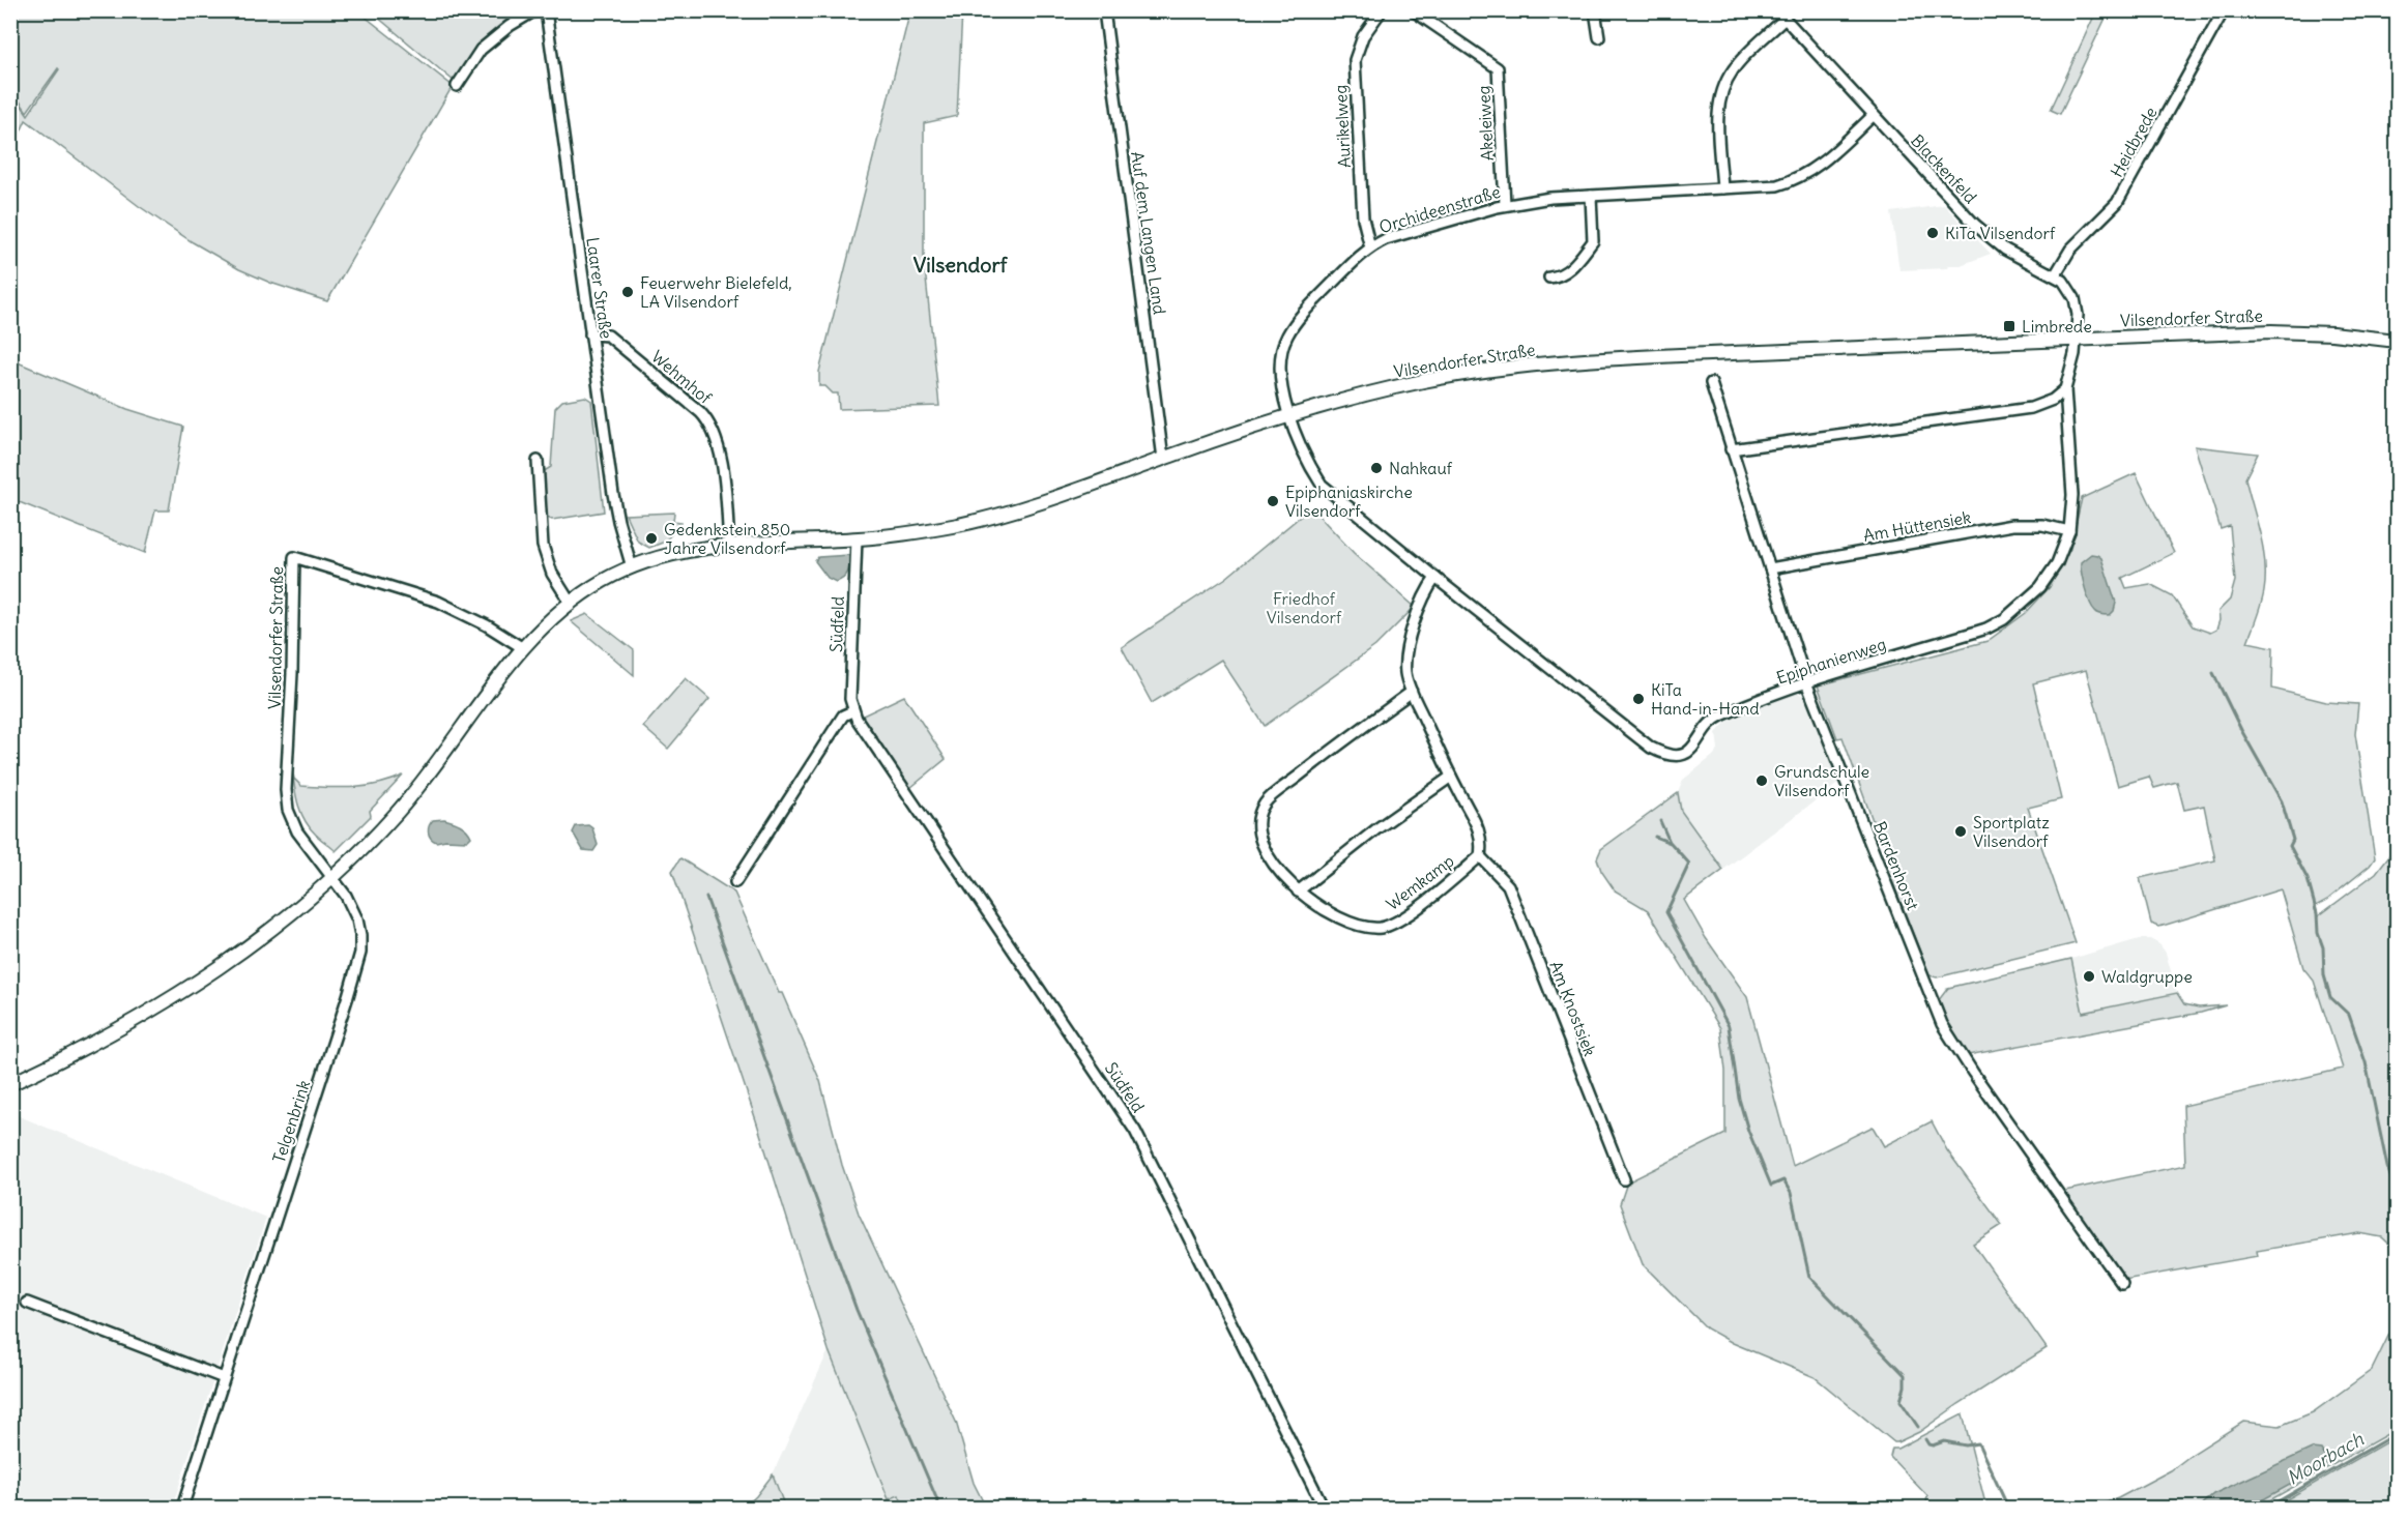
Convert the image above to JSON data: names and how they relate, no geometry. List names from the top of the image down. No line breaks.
{"streets":{"main road":["Vilsendorfer Straße"],"street":["Akeleiweg","Aurikelweg","Heidbrede","Blackenfeld","Orchideenstraße","Auf dem Langen Land","Laarer Straße","Wehmhof","Am Hüttensiek","Südfeld","Epiphanienweg","Bardenhorst","Wemkamp","Am Knostsiek","Telgenbrink"]},"crossings":[["Akeleiweg","Orchideenstraße"],["Aurikelweg","Orchideenstraße"],["Heidbrede","Blackenfeld"],["Blackenfeld","Orchideenstraße"],["Blackenfeld","Vilsendorfer Straße"],["Blackenfeld","Epiphanienweg"],["Orchideenstraße","Vilsendorfer Straße"],["Orchideenstraße","Epiphanienweg"],["Auf dem Langen Land","Vilsendorfer Straße"],["Laarer Straße","Vilsendorfer Straße"],["Laarer Straße","Wehmhof"],["Vilsendorfer Straße","Wehmhof"],["Vilsendorfer Straße","Südfeld"],["Vilsendorfer Straße","Epiphanienweg"],["Vilsendorfer Straße","Telgenbrink"],["Am Hüttensiek","Epiphanienweg"],["Am Hüttensiek","Bardenhorst"],["Epiphanienweg","Bardenhorst"],["Epiphanienweg","Wemkamp"],["Wemkamp","Am Knostsiek"]],"districts":["Vilsendorf"],"water":["Moorbach"],"parks":["Friedhof Vilsendorf"],"places":{"other":["KiTa Vilsendorf","Feuerwehr Bielefeld, LA Vilsendorf","Nahkauf","Epiphaniaskirche Vilsendorf","Gedenkstein 850 Jahre Vilsendorf","KiTa Hand-in-Hand","Grundschule Vilsendorf","Sportplatz Vilsendorf","Waldgruppe"],"transit":["Limbrede"]}}
